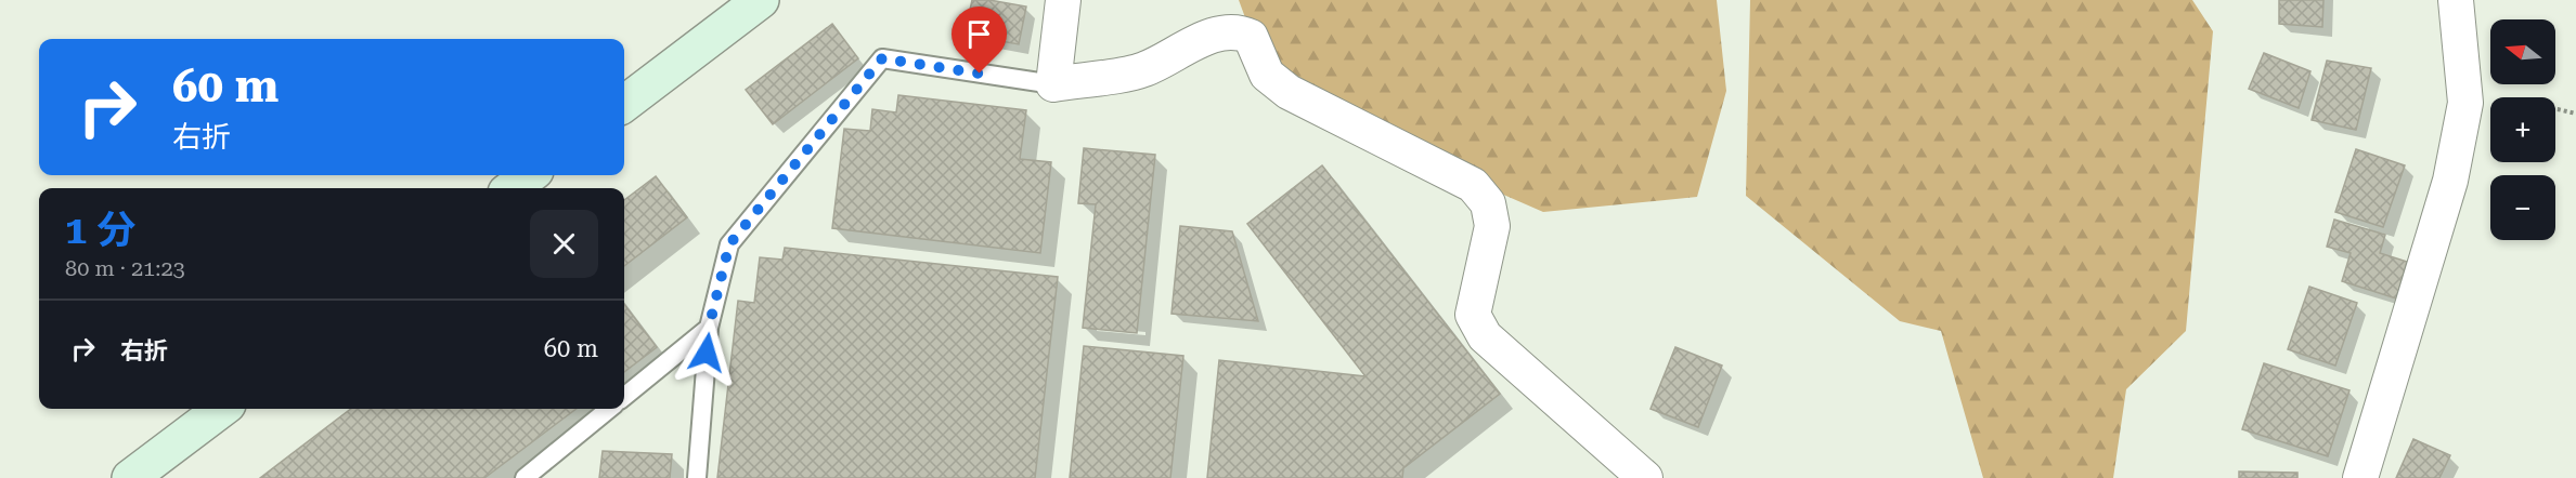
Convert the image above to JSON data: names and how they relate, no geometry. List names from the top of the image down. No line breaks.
{"north":"left","page":{"map_buttons":["+","−"],"turn":["60 m","右折"],"heading":["1 分","80 m · 21:23"],"list":[{"name":"右折","value":"60 m"}]}}
